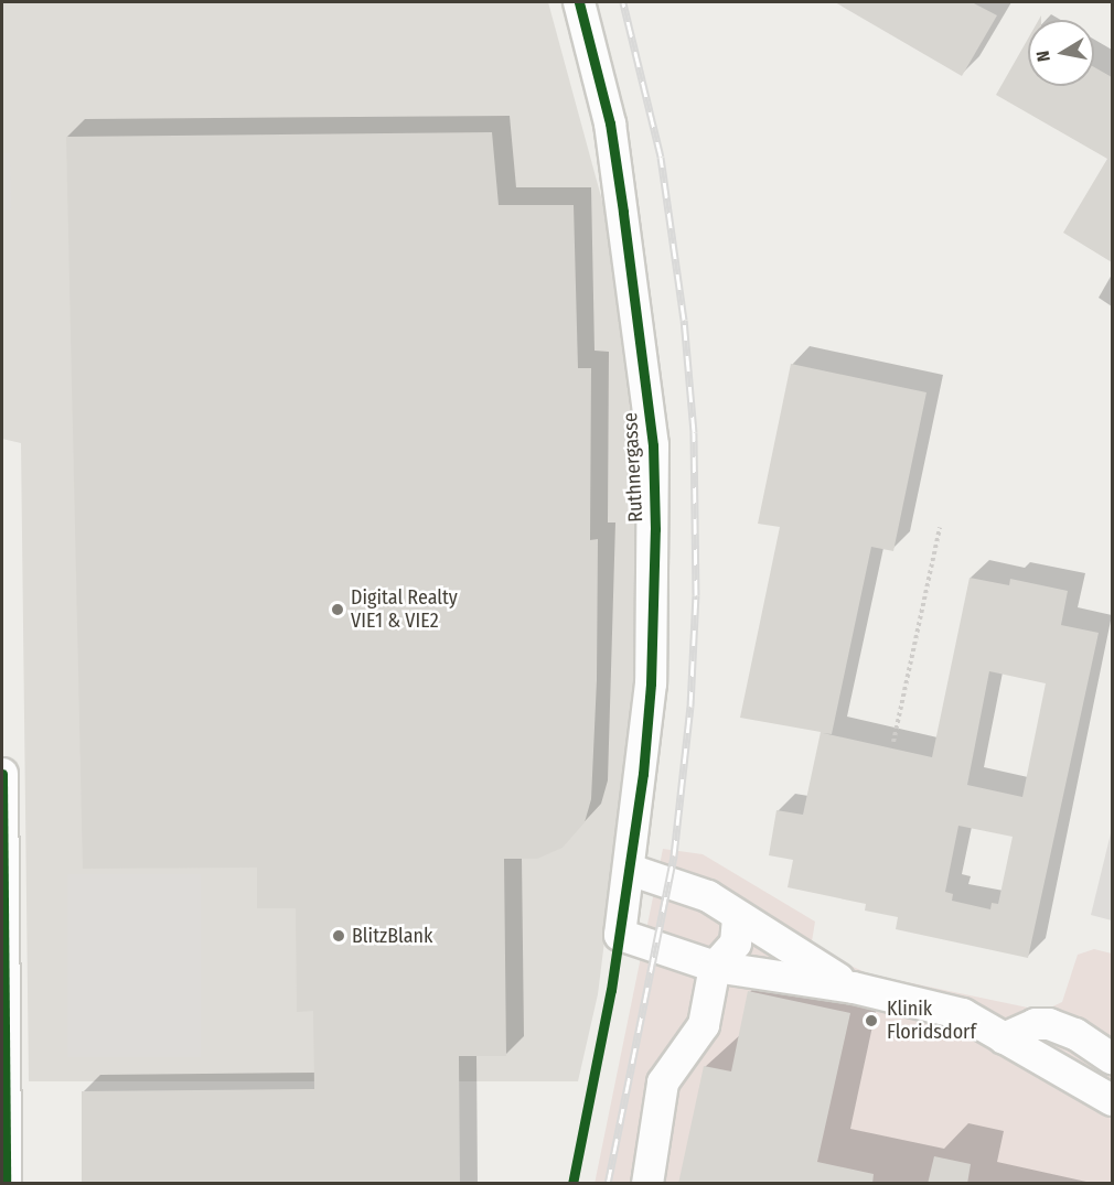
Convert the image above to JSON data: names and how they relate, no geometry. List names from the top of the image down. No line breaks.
{"streets":{"street":["Ruthnergasse"]},"places":["Digital Realty VIE1 & VIE2","BlitzBlank","Klinik Floridsdorf"],"north":"left"}
